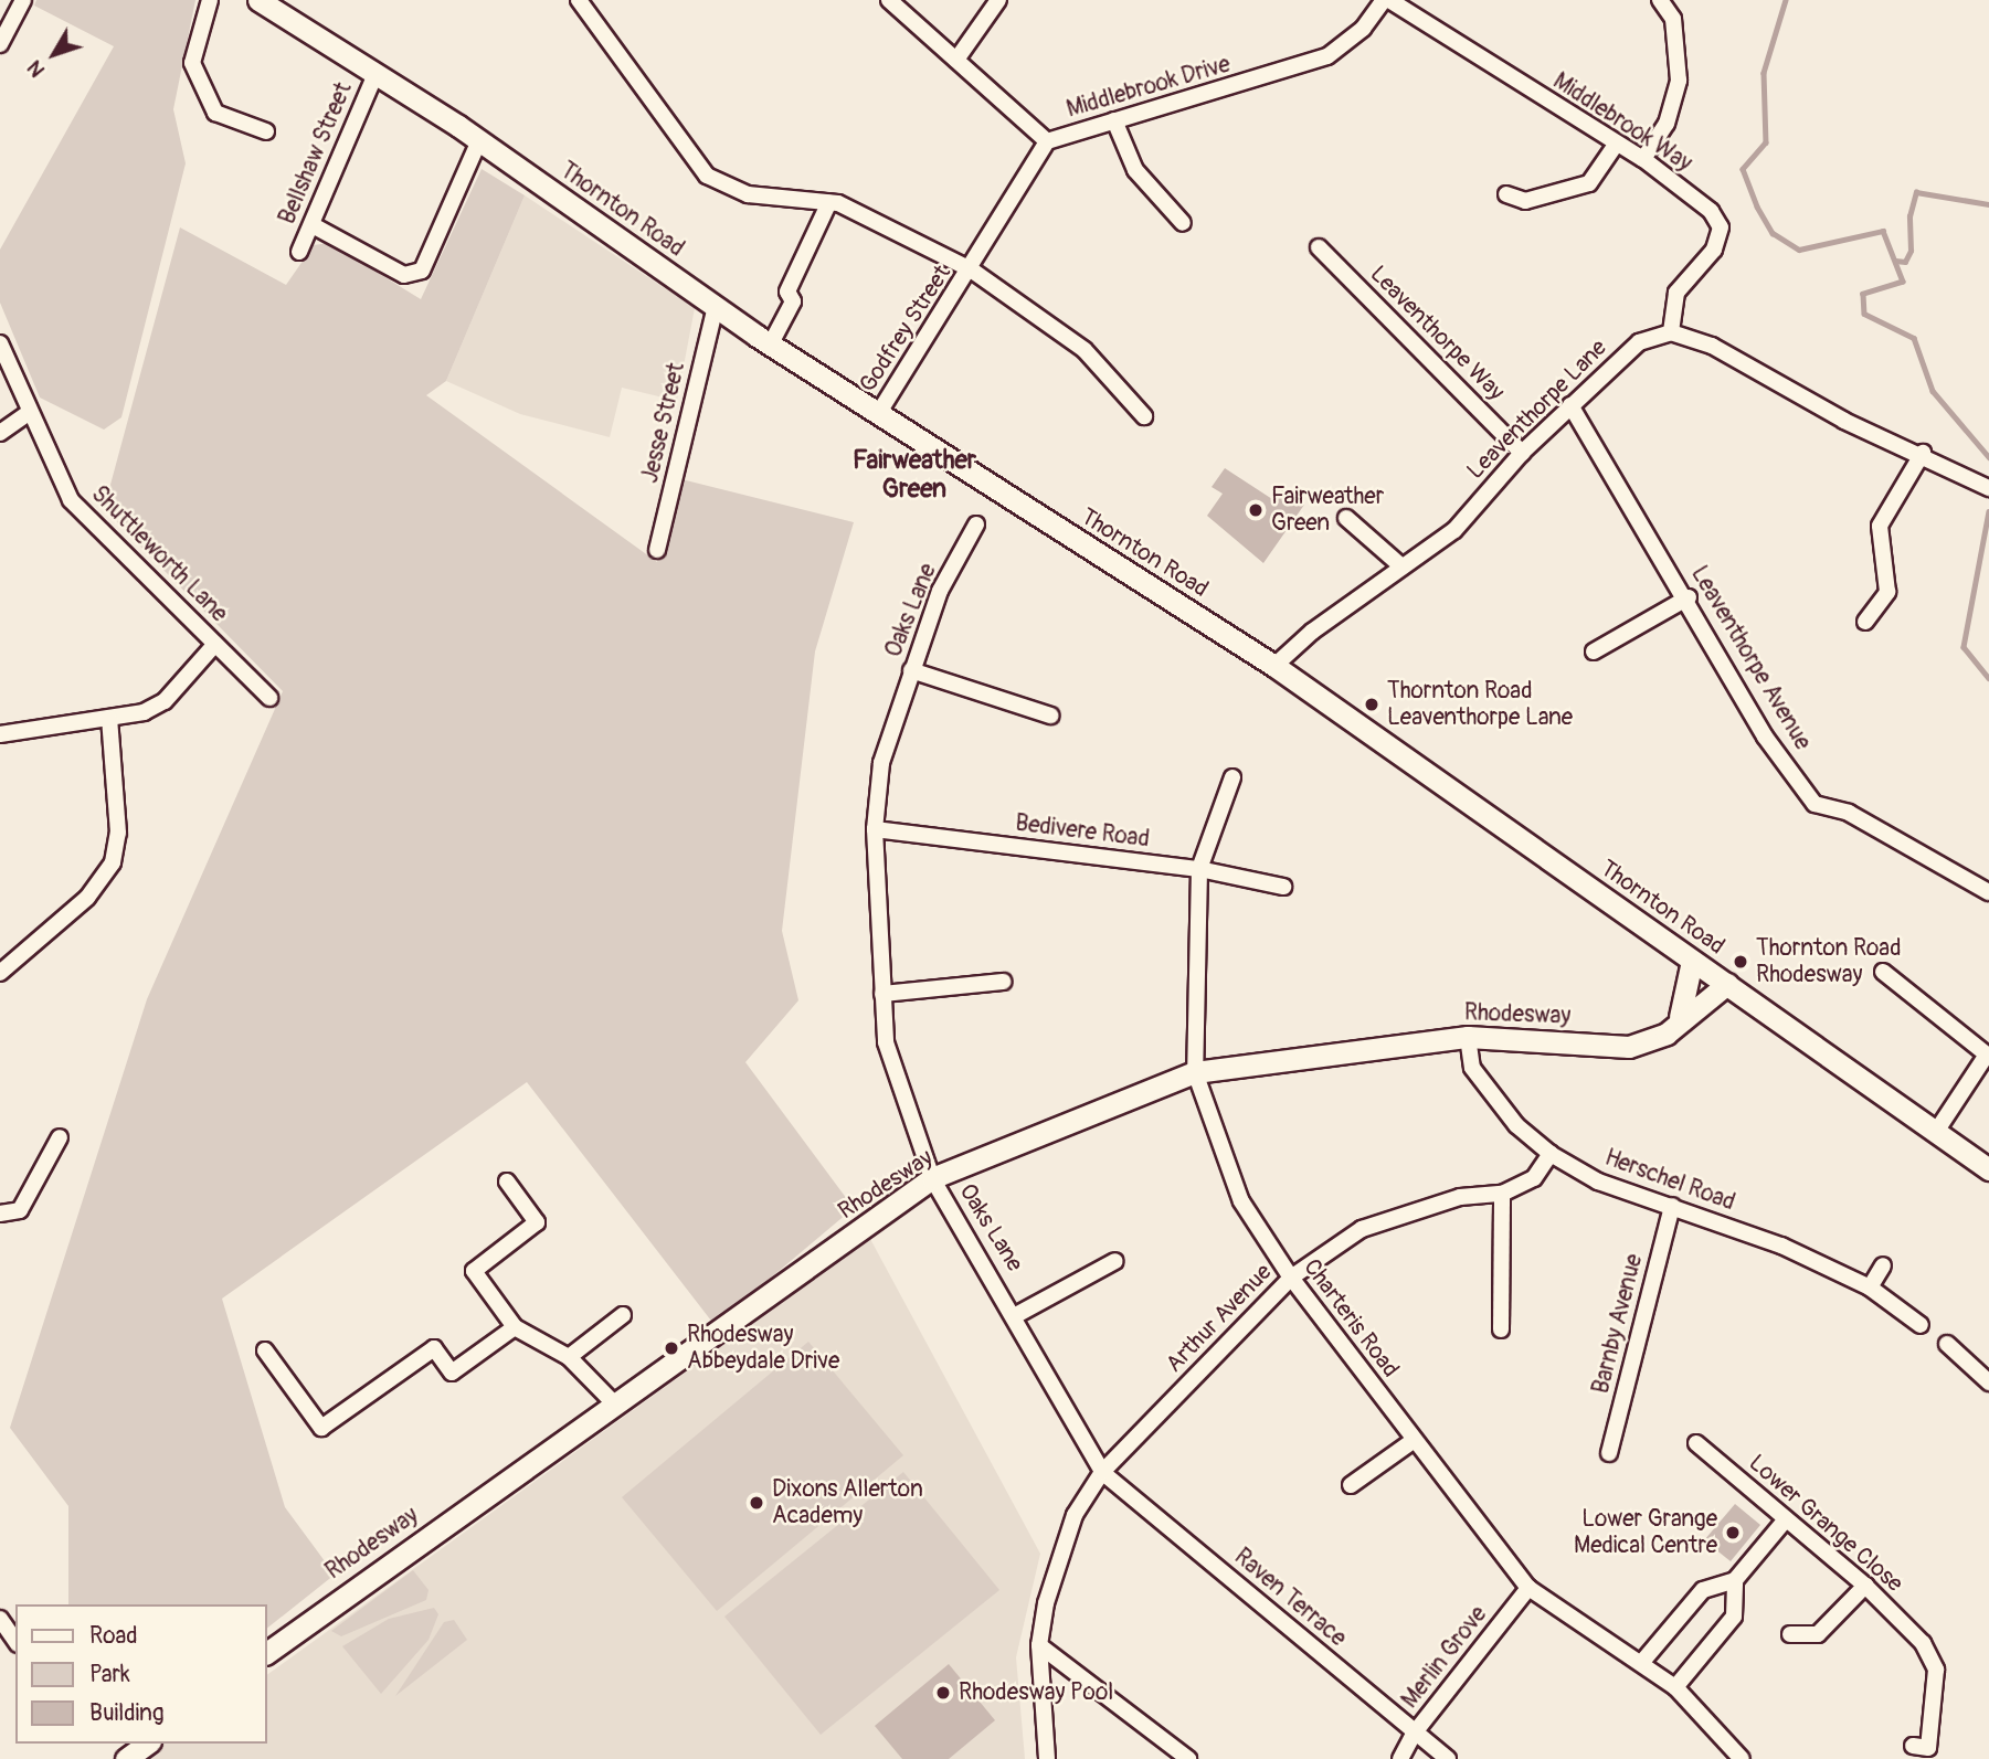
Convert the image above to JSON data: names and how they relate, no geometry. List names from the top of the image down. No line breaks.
{"streets":{"main road":["Thornton Road","Rhodesway"],"street":["Middlebrook Drive","Middlebrook Way","Bellshaw Street","Godfrey Street","Leaventhorpe Way","Leaventhorpe Lane","Jesse Street","Shuttleworth Lane","Oaks Lane","Leaventhorpe Avenue","Bedivere Road","Herschel Road","Arthur Avenue","Charteris Road","Barnby Avenue","Lower Grange Close","Raven Terrace","Merlin Grove"]},"crossings":[["Middlebrook Drive","Middlebrook Way"],["Middlebrook Drive","Godfrey Street"],["Middlebrook Way","Leaventhorpe Lane"],["Bellshaw Street","Thornton Road"],["Thornton Road","Godfrey Street"],["Thornton Road","Leaventhorpe Lane"],["Thornton Road","Jesse Street"],["Thornton Road","Rhodesway"],["Leaventhorpe Way","Leaventhorpe Lane"],["Leaventhorpe Lane","Leaventhorpe Avenue"],["Oaks Lane","Bedivere Road"],["Oaks Lane","Rhodesway"],["Oaks Lane","Arthur Avenue"],["Oaks Lane","Raven Terrace"],["Bedivere Road","Charteris Road"],["Rhodesway","Herschel Road"],["Rhodesway","Charteris Road"],["Herschel Road","Arthur Avenue"],["Herschel Road","Barnby Avenue"],["Arthur Avenue","Charteris Road"],["Arthur Avenue","Raven Terrace"],["Charteris Road","Merlin Grove"],["Raven Terrace","Merlin Grove"]],"districts":["Fairweather Green"],"places":["Fairweather Green","Thornton Road Leaventhorpe Lane","Thornton Road Rhodesway","Rhodesway Abbeydale Drive","Dixons Allerton Academy","Lower Grange Medical Centre","Rhodesway Pool"],"legend":["Road","Park","Building"],"north":"bottom left"}
